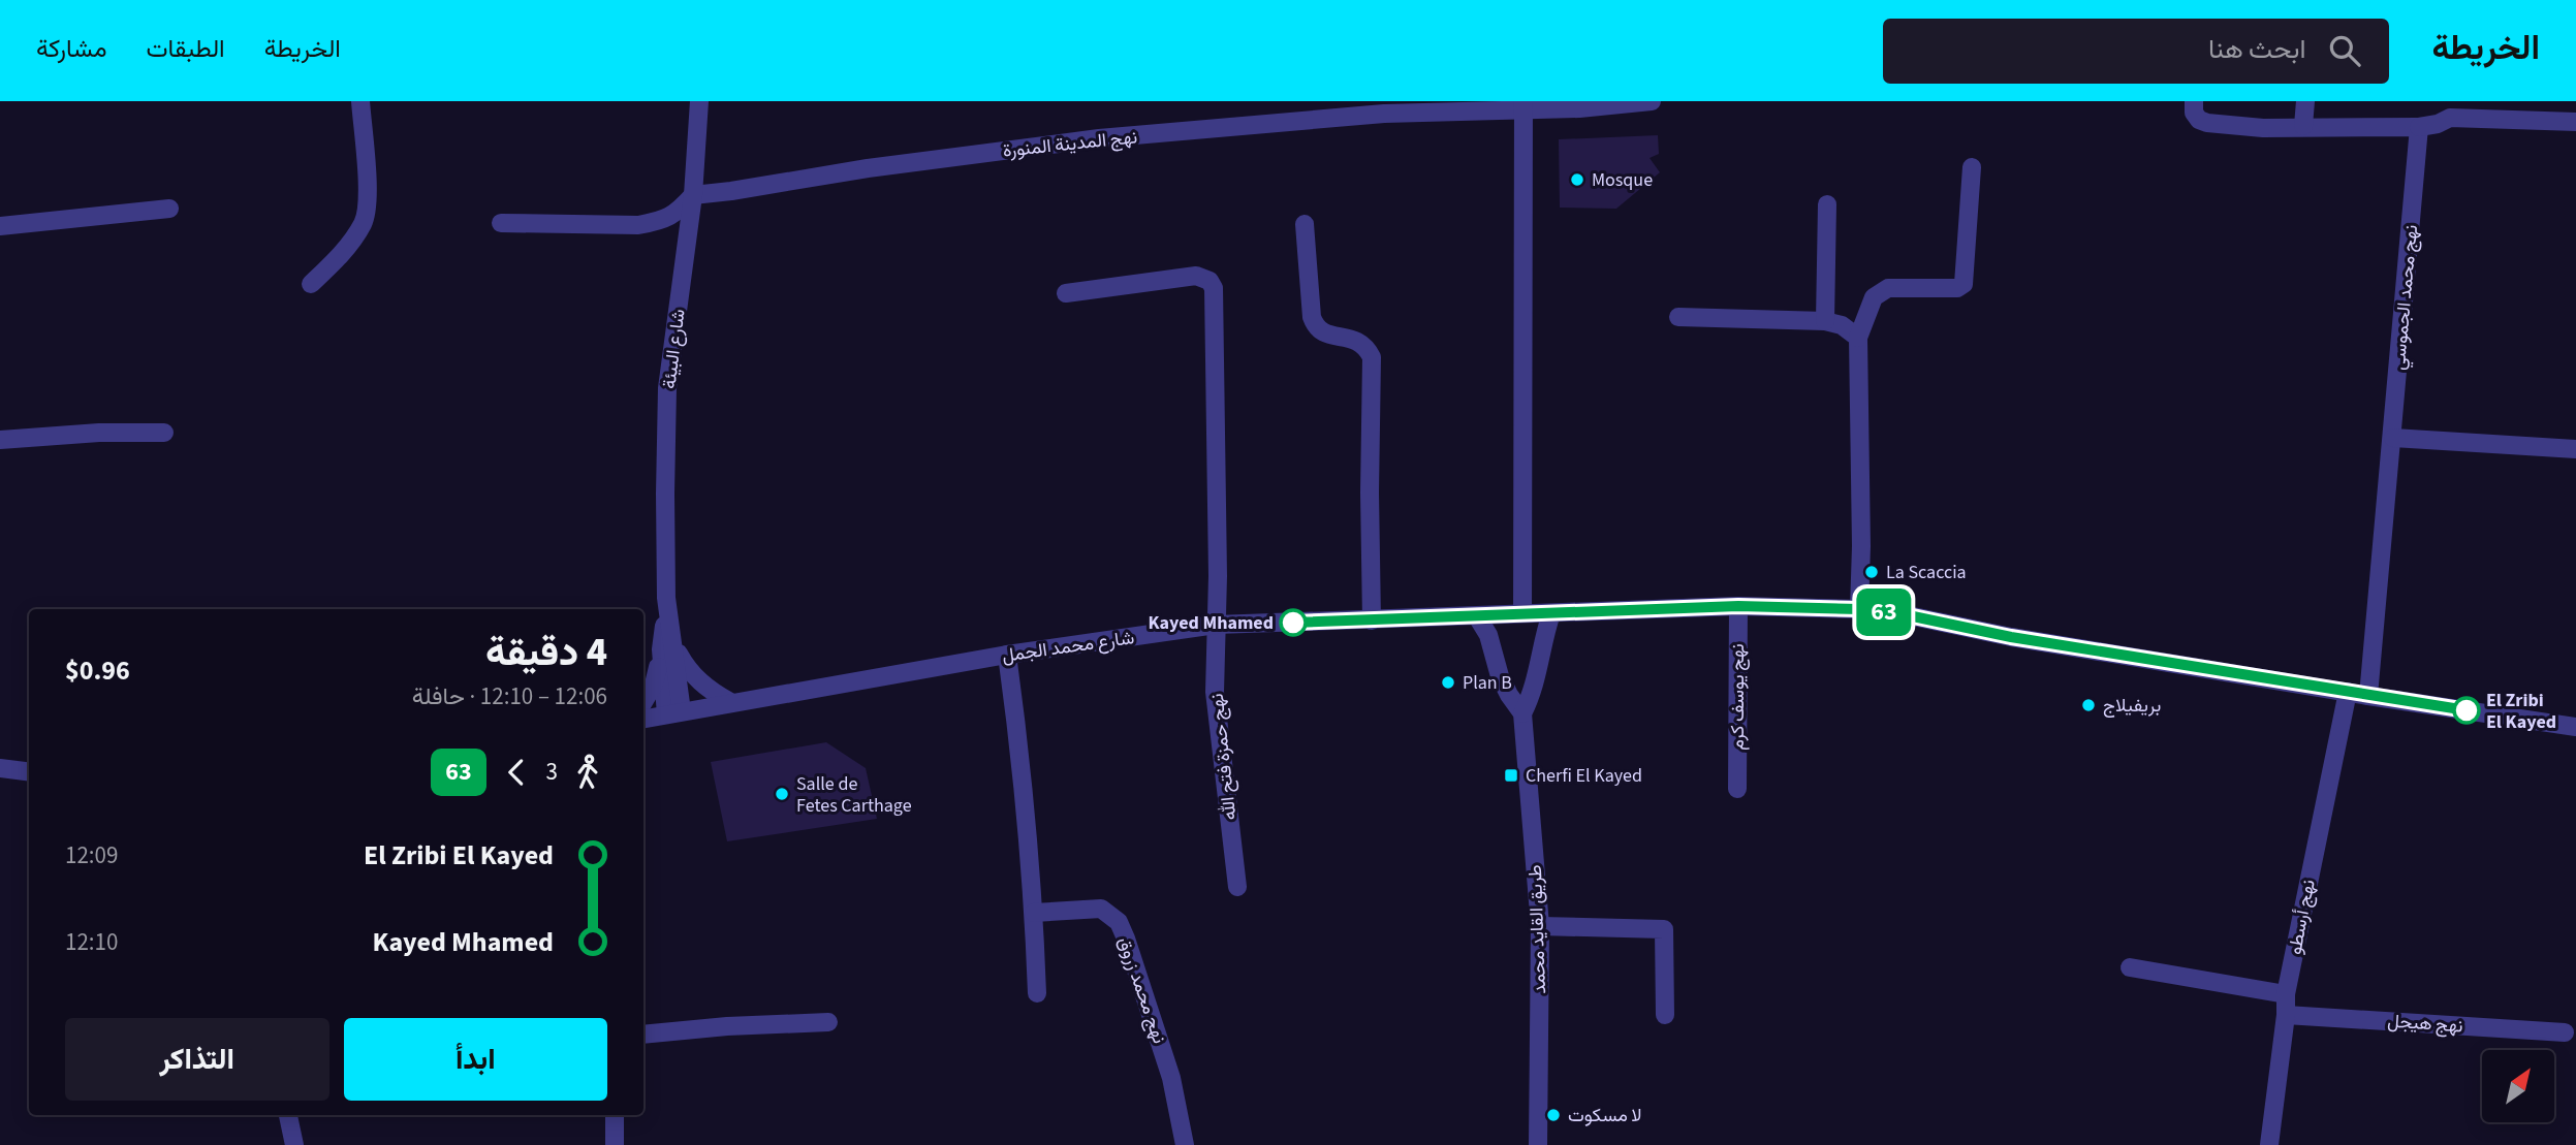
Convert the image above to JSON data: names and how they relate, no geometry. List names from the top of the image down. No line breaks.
{"streets":{"street":["نهج المدينة المنورة","نهج محمد الجموسي","شارع البيئة","شارع محمد الجمل","نهج يوسف كرم","نهج حمزة فتح الله","نهج أرسطو","طريق القايد محمد","نهج محمد زروق","نهج هيجل"]},"crossings":[["نهج المدينة المنورة","شارع البيئة"],["نهج محمد الجموسي","شارع محمد الجمل"],["شارع البيئة","شارع محمد الجمل"],["شارع محمد الجمل","نهج يوسف كرم"],["شارع محمد الجمل","نهج حمزة فتح الله"],["شارع محمد الجمل","نهج أرسطو"],["شارع محمد الجمل","طريق القايد محمد"],["نهج أرسطو","نهج هيجل"]],"places":{"other":["Mosque","La Scaccia","Kayed Mhamed","Plan B","بريفيلاج","El Zribi El Kayed","Salle de Fetes Carthage","لا مسكوت"],"transit":["Cherfi El Kayed"]},"lines":["bus line 63"],"north":"top right","page":{"header":"الخريطة","search":"ابحث هنا","nav":["الخريطة","الطبقات","مشاركة"],"on_map":"63","heading":["4 دقيقة","12:06 – 12:10 · حافلة","$0.96"],"legs":["3","63"],"list":[{"name":"El Zribi El Kayed","value":"12:09"},{"name":"Kayed Mhamed","value":"12:10"}],"buttons":["ابدأ","التذاكر"]}}
